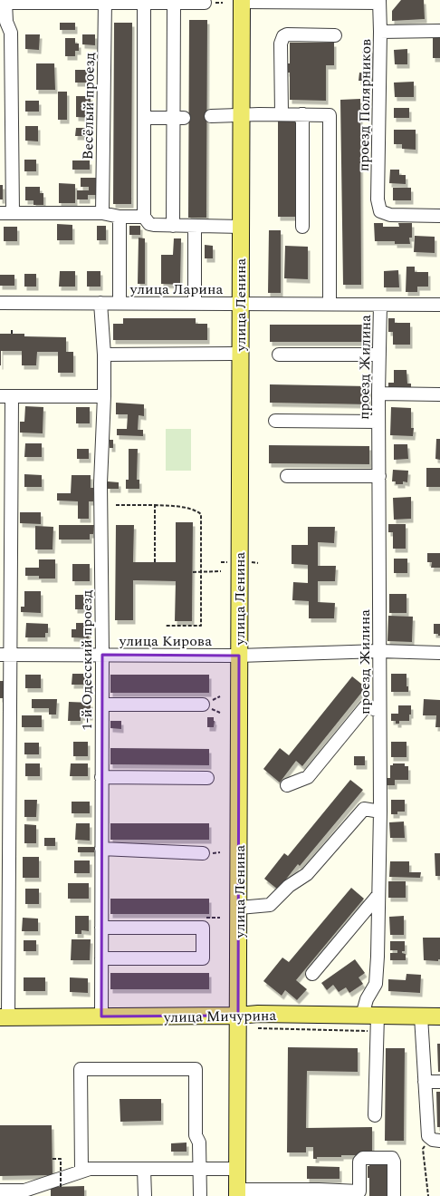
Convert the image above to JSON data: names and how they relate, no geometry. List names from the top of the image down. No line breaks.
{"streets":{"main road":["улица Ленина","улица Мичурина"],"street":["проезд Полярников","Весёлый проезд","улица Ларина","проезд Жилина","улица Кирова","1-й Одесский проезд"]},"crossings":[["улица Ларина","улица Ленина"],["улица Ларина","проезд Жилина"],["улица Ларина","1-й Одесский проезд"],["улица Ленина","улица Кирова"],["улица Ленина","улица Мичурина"],["проезд Жилина","улица Кирова"],["проезд Жилина","улица Мичурина"],["улица Кирова","1-й Одесский проезд"],["1-й Одесский проезд","улица Мичурина"]]}
